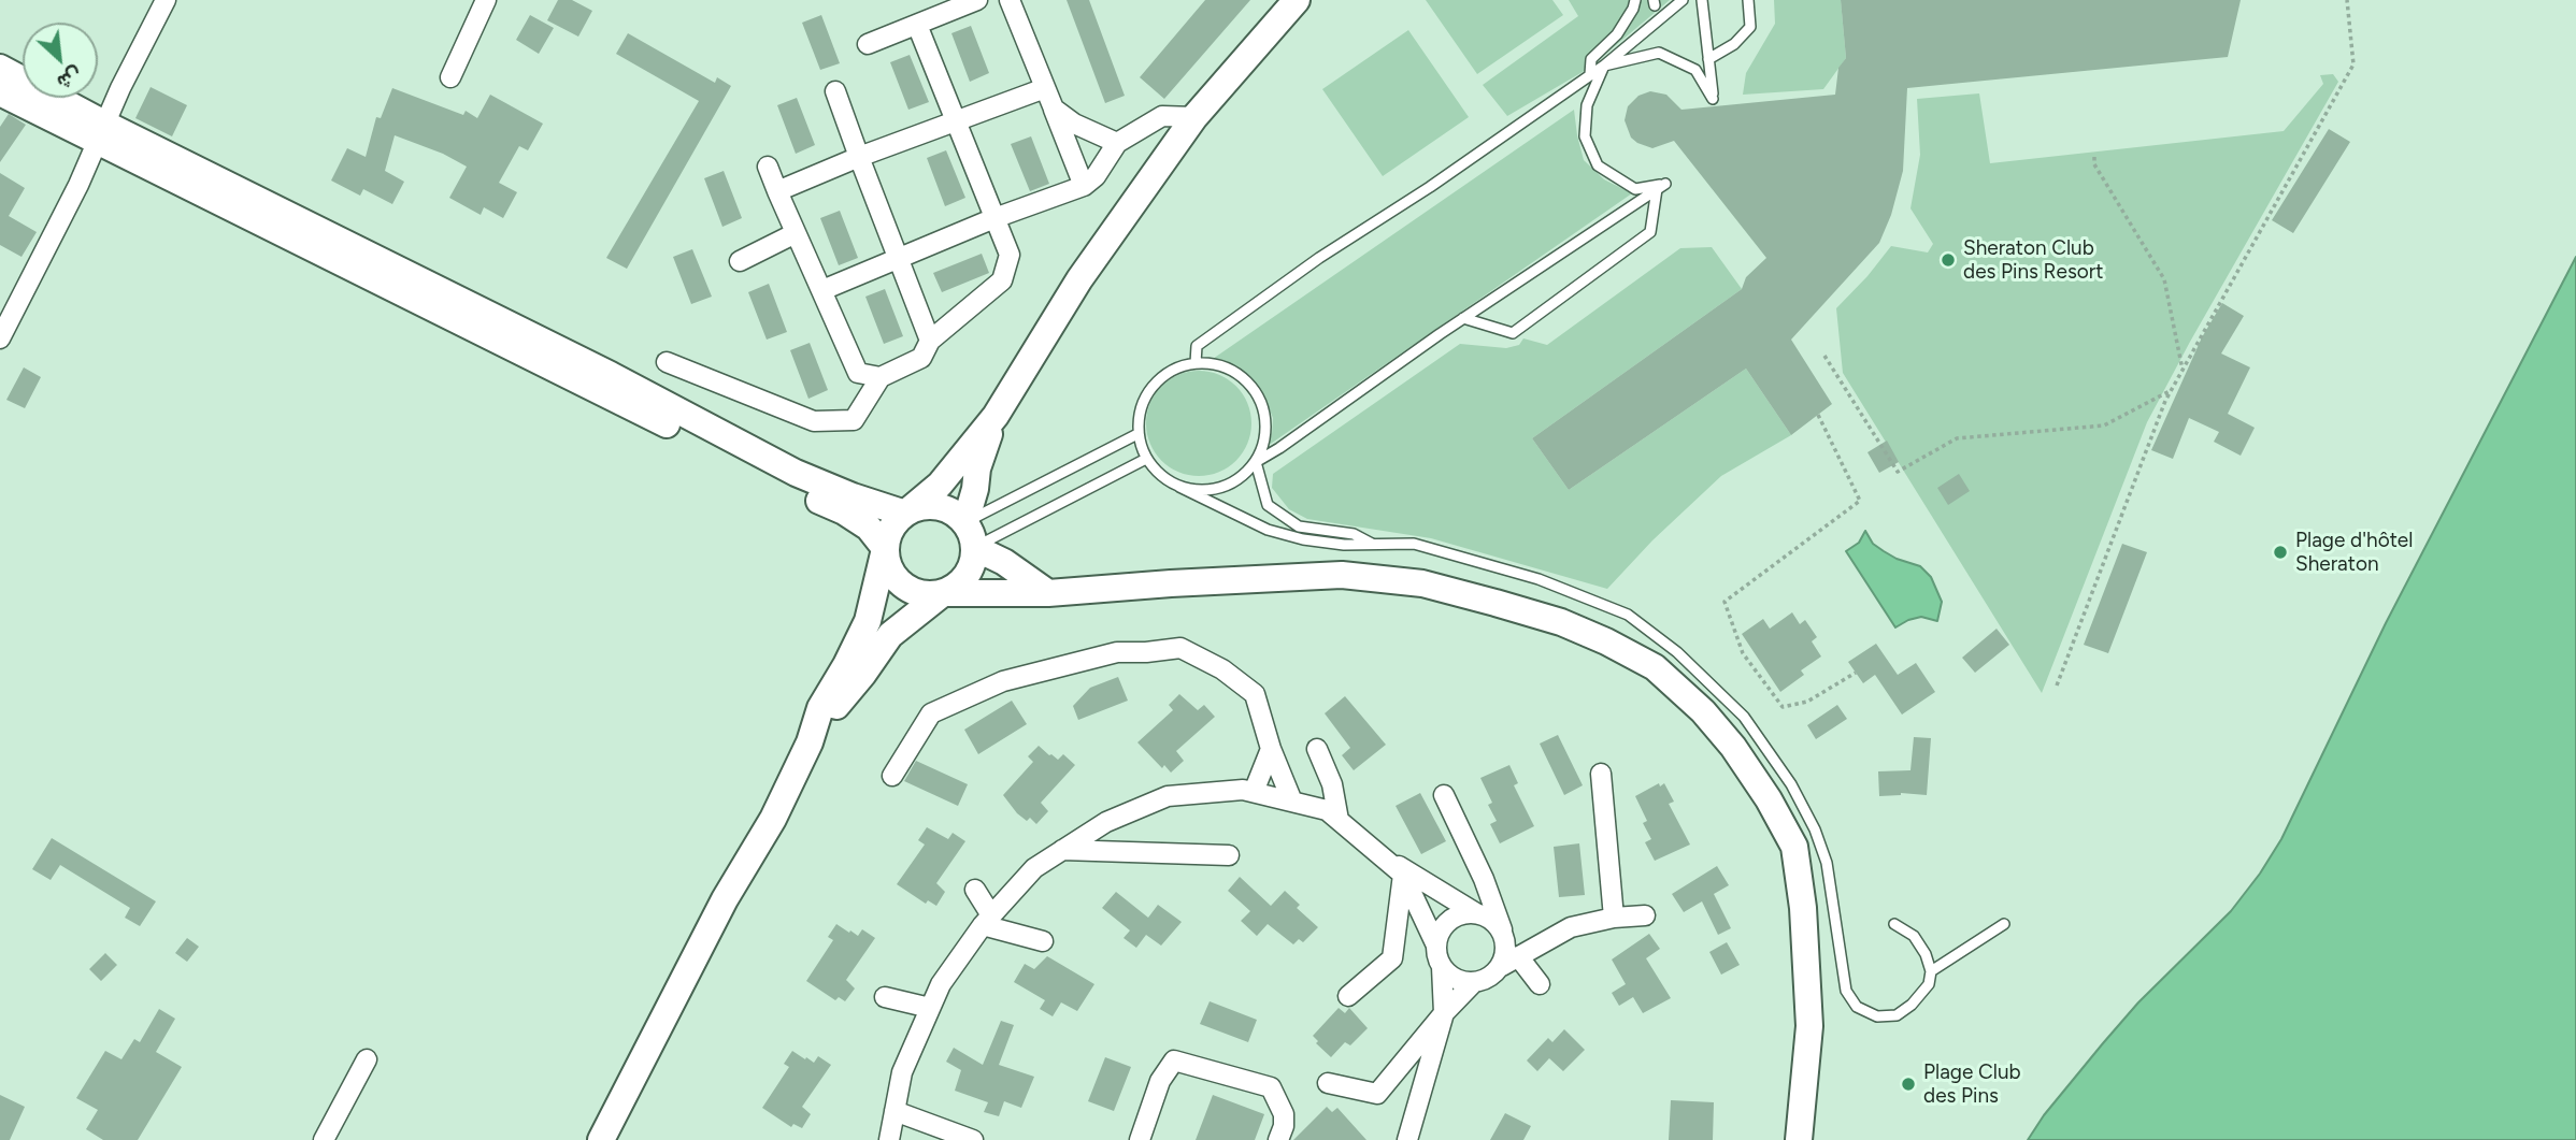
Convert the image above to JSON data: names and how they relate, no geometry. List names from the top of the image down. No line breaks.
{"places":["Sheraton Club des Pins Resort","Plage d'hôtel Sheraton","Plage Club des Pins"],"north":"bottom right"}
